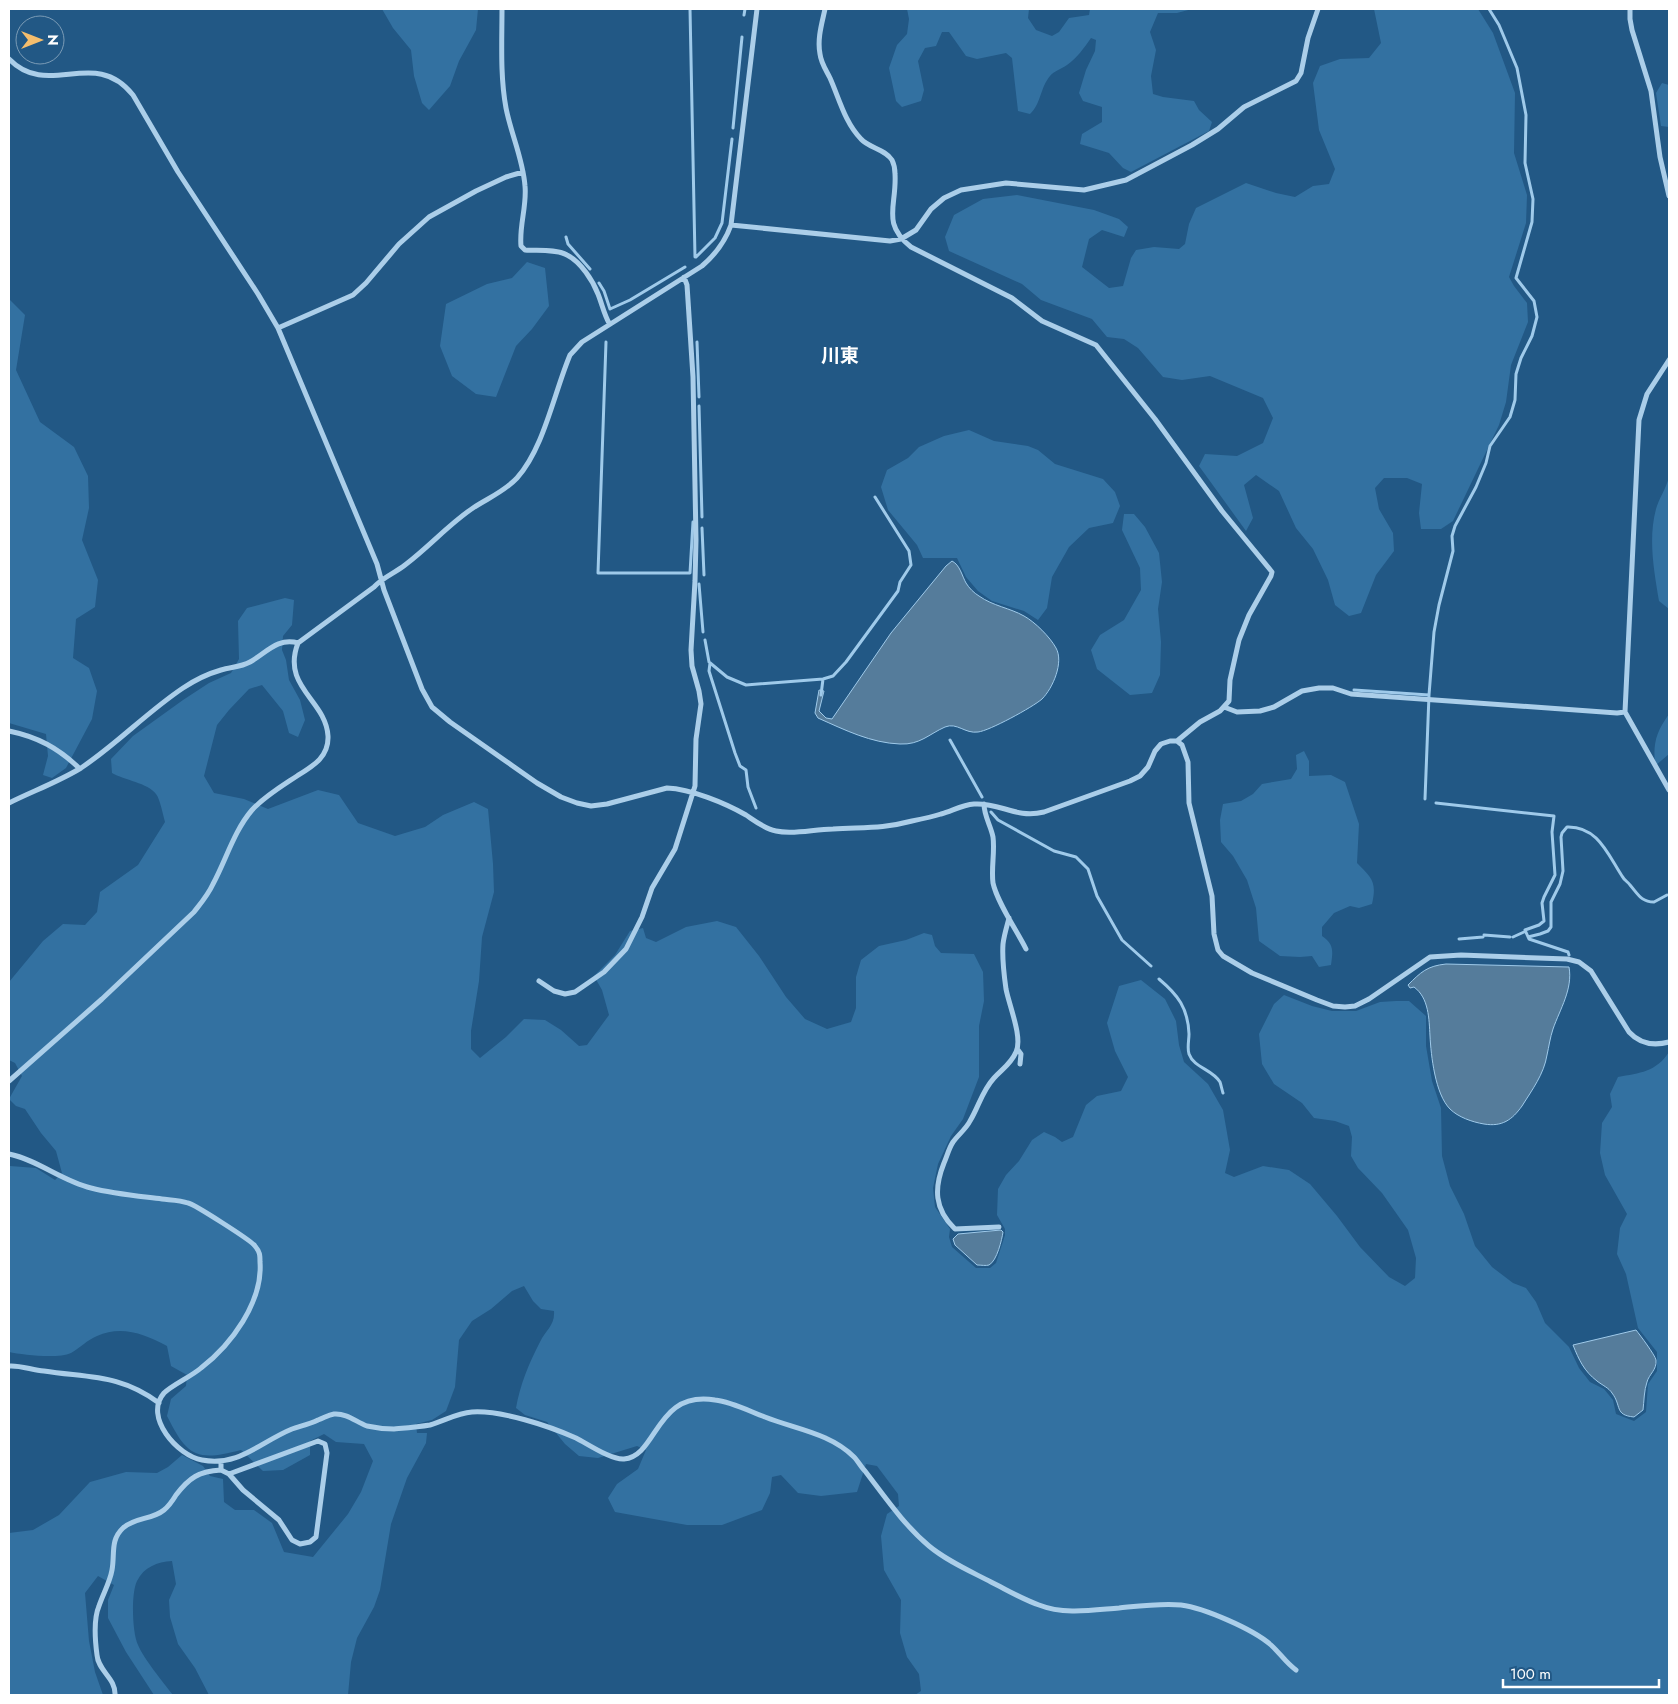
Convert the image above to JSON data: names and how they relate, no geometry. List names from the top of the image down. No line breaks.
{"districts":["川東"],"scale_bar":"100 m","north":"right"}
